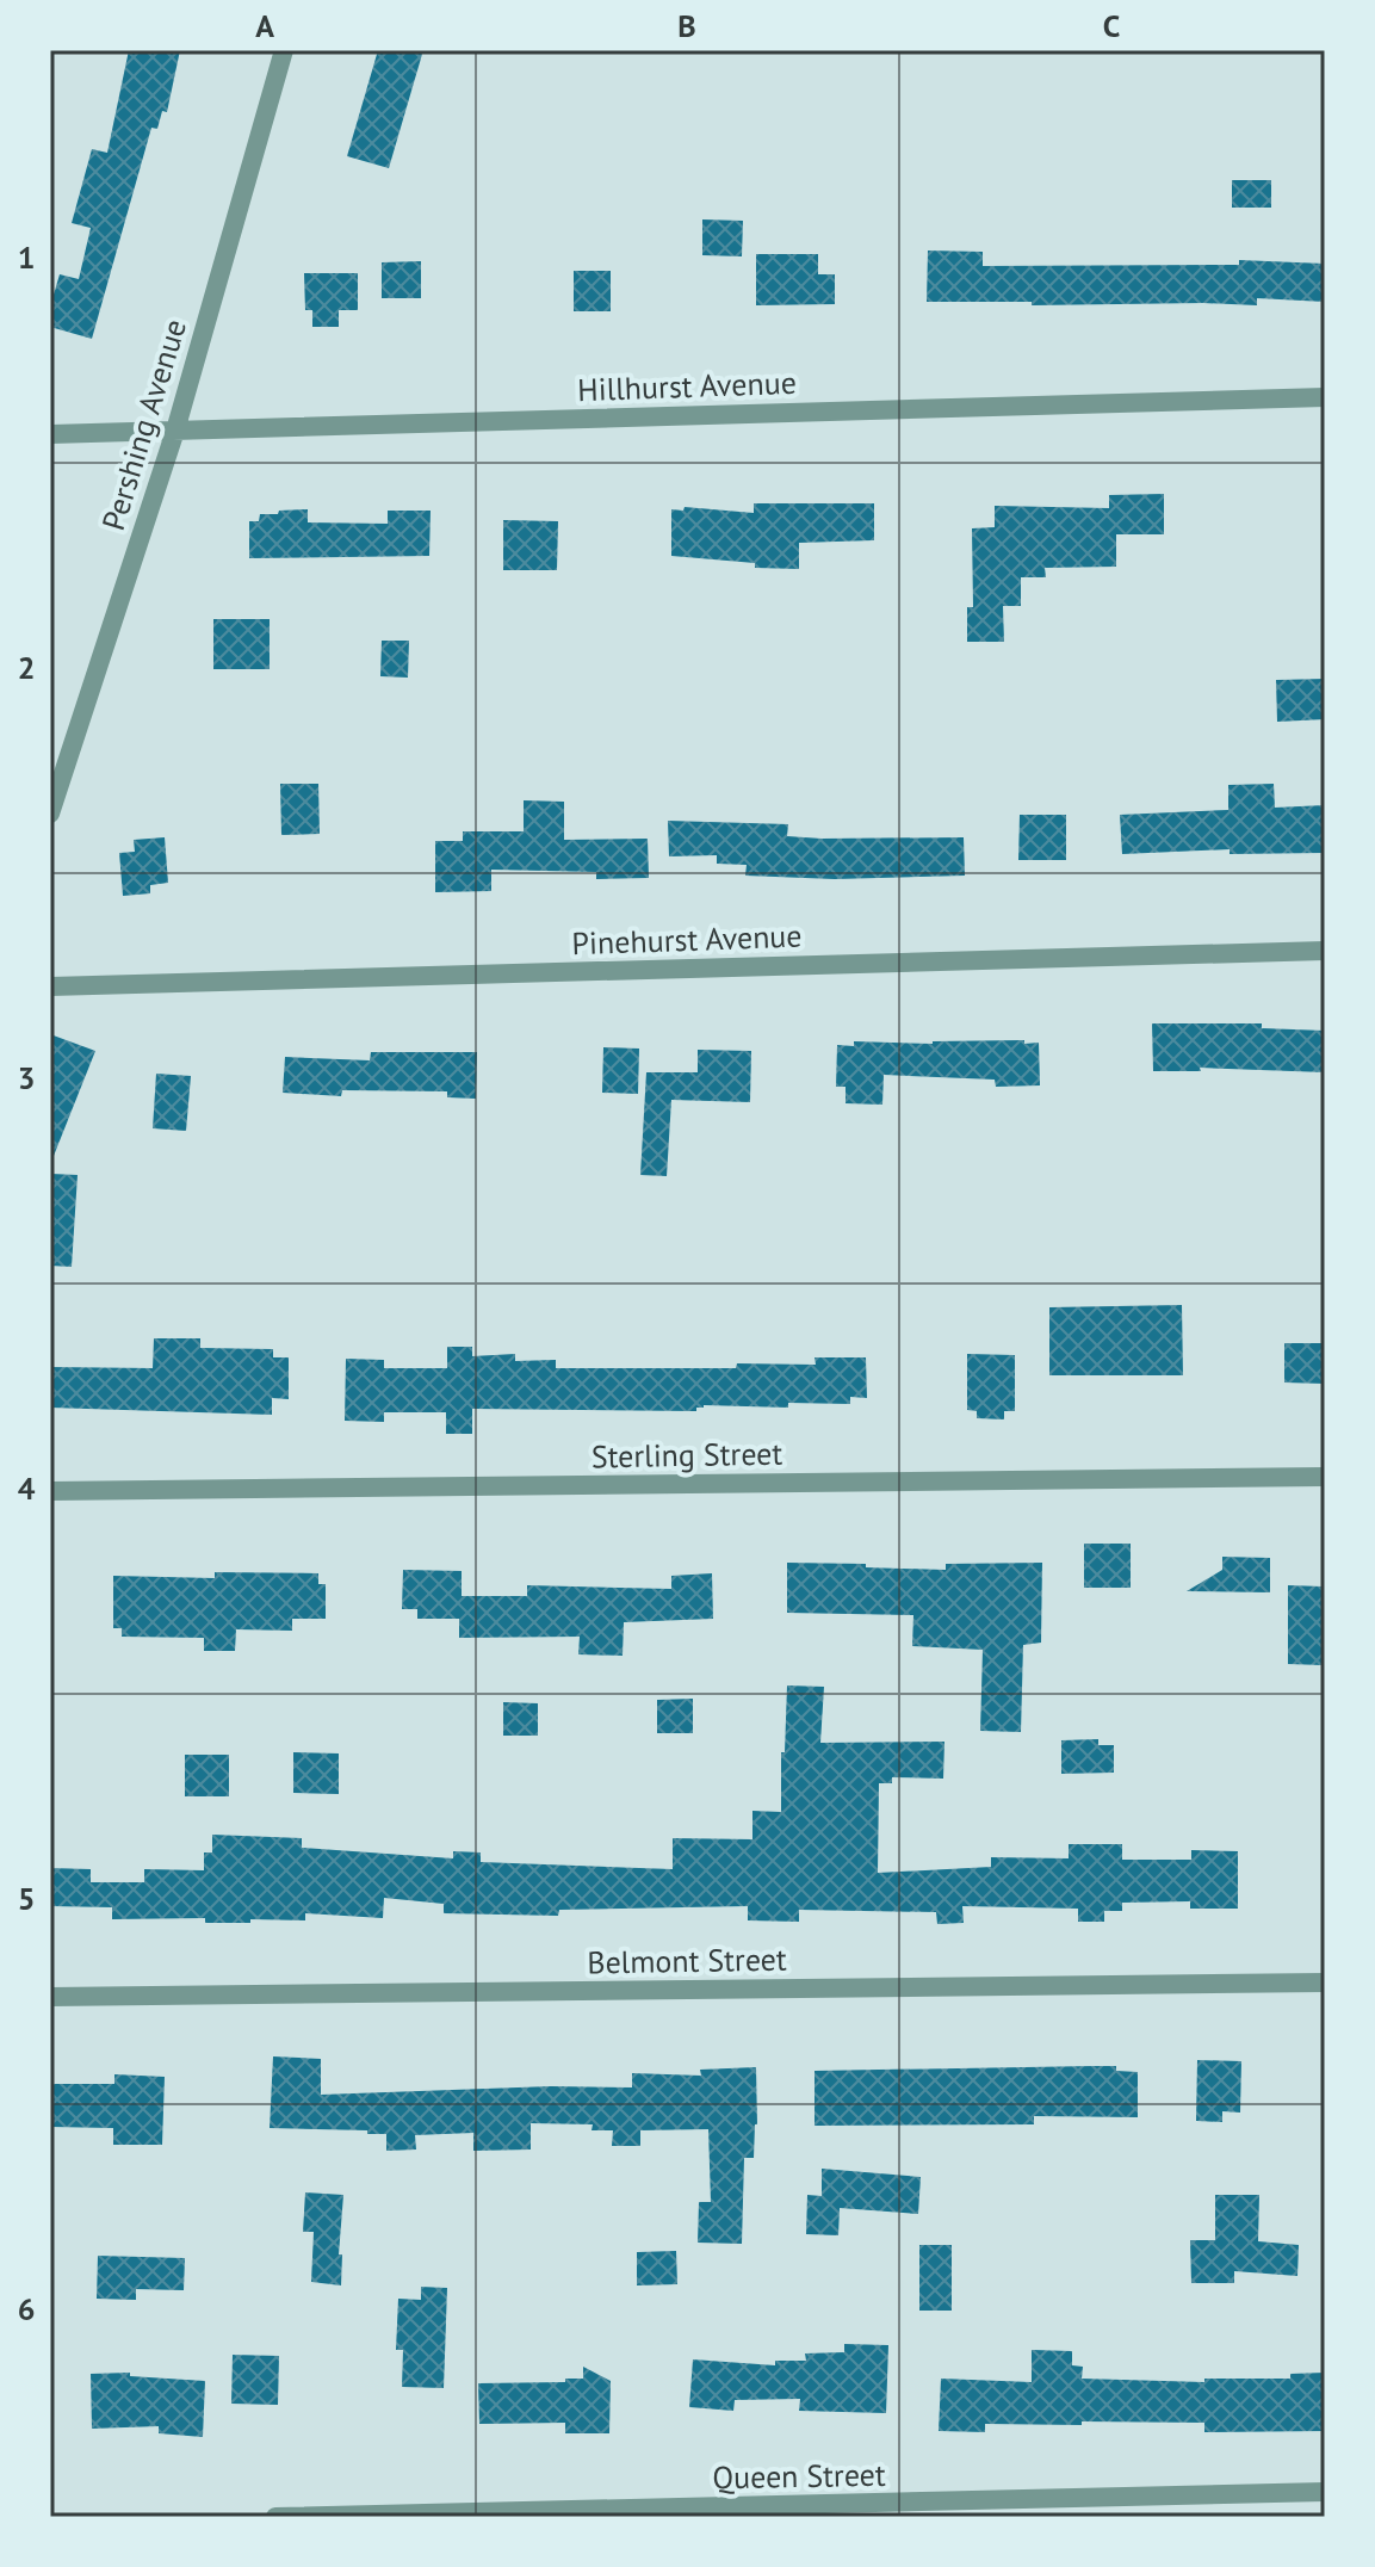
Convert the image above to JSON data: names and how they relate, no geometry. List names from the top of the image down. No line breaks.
{"streets":{"street":["Hillhurst Avenue","Pershing Avenue","Pinehurst Avenue","Sterling Street","Belmont Street","Queen Street"]},"crossings":[["Hillhurst Avenue","Pershing Avenue"]],"grid":{"columns":["A","B","C"],"rows":["1","2","3","4","5","6"]}}
